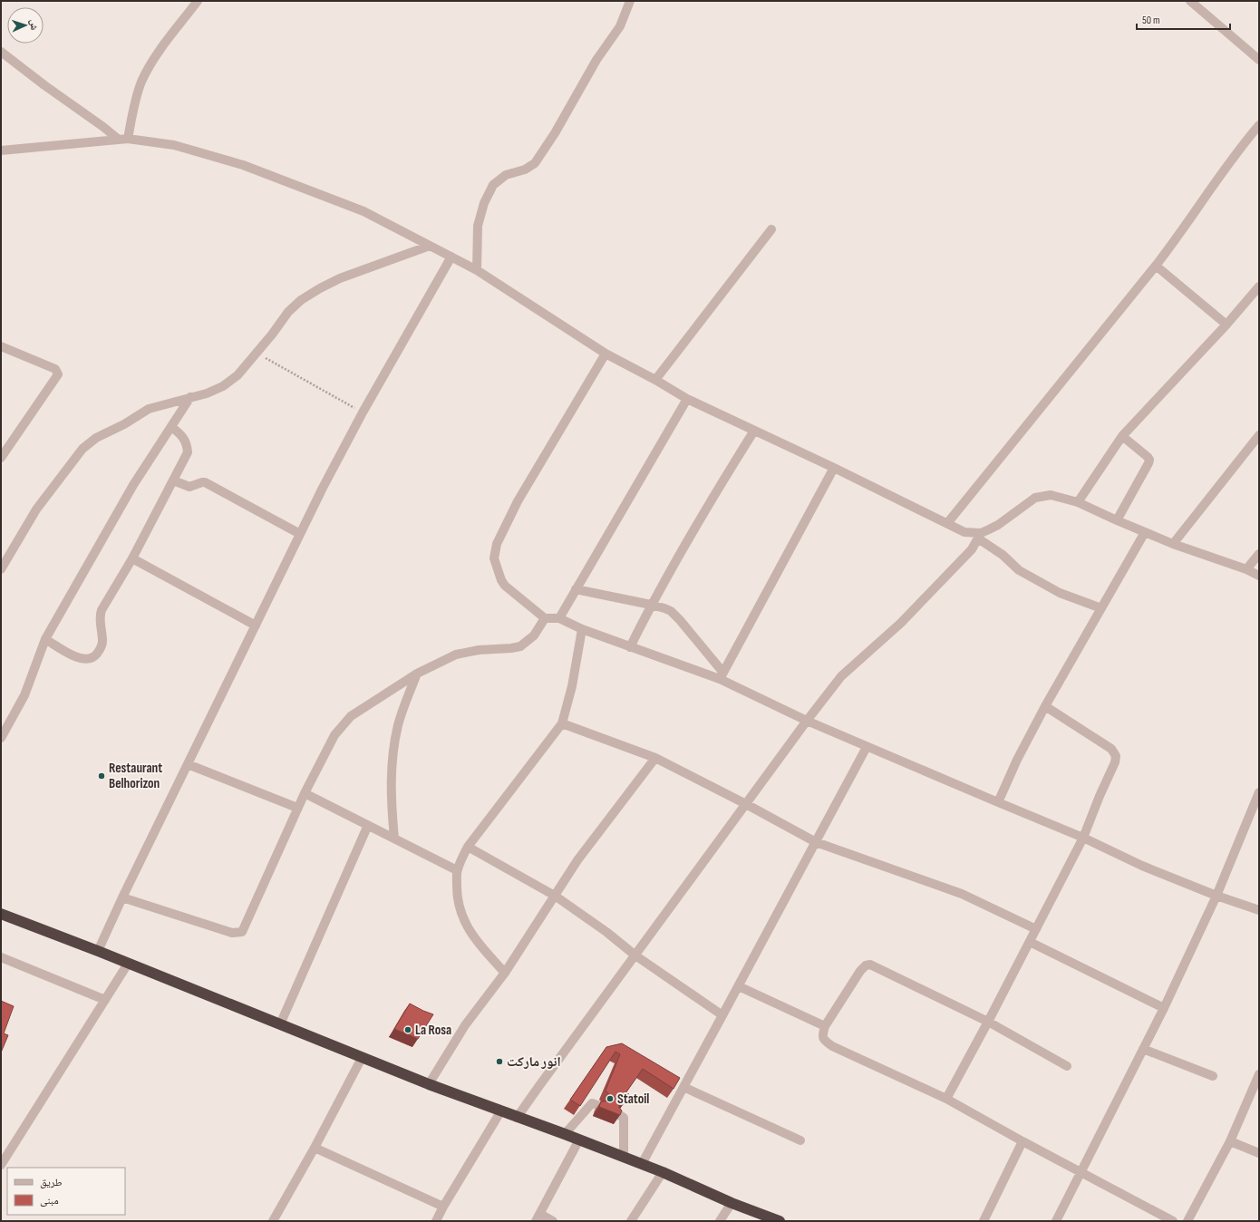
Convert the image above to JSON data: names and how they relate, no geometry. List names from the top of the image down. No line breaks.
{"places":["Restaurant Belhorizon","La Rosa","انور ماركت","Statoil"],"legend":["طريق","مبنى"],"scale_bar":"50 m","north":"right"}
